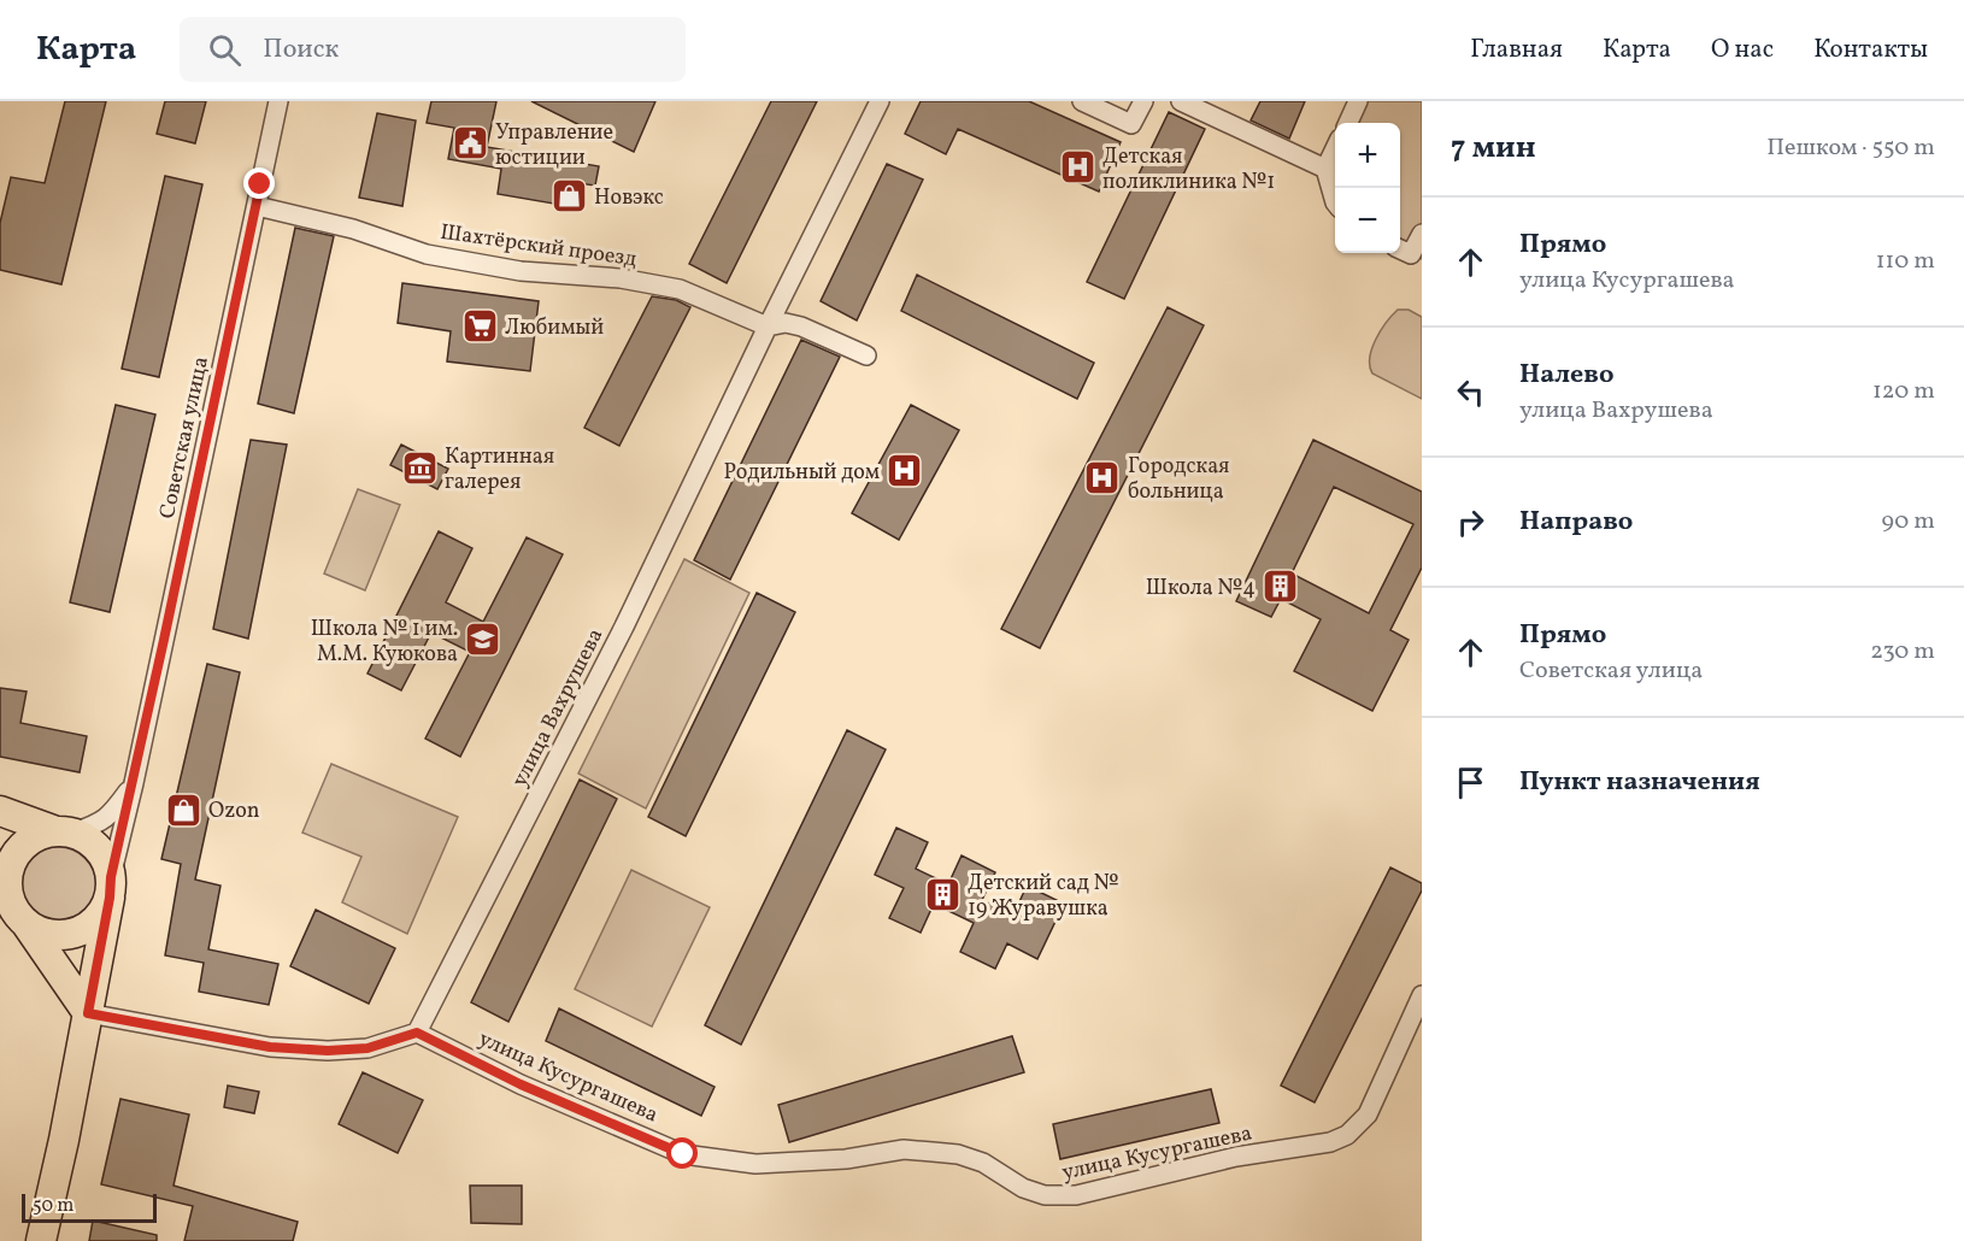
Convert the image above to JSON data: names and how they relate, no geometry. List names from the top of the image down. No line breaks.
{"streets":{"street":["Шахтёрский проезд","Советская улица","улица Вахрушева","улица Кусургашева"]},"crossings":[["Шахтёрский проезд","Советская улица"],["Шахтёрский проезд","улица Вахрушева"],["улица Вахрушева","улица Кусургашева"]],"places":{"public building":["Управление юстиции"],"hospital":["Детская поликлиника №1","Родильный дом","Городская больница"],"shop":["Новэкс","Ozon"],"supermarket":["Любимый"],"museum":["Картинная галерея"],"building":["Школа №4","Детский сад № 19 Журавушка"],"school or university":["Школа № 1 им. М.М. Куюкова"]},"scale_bar":"50 m","page":{"header":"Карта","search":"Поиск","nav":["Главная","Карта","О нас","Контакты"],"heading":["7 мин","Пешком · 550 m"],"map_buttons":["+","−"],"list":[["Прямо","улица Кусургашева","110 m"],["Налево","улица Вахрушева","120 m"],["Направо","90 m"],["Прямо","Советская улица","230 m"],"Пункт назначения"],"scale":"50 m"}}
